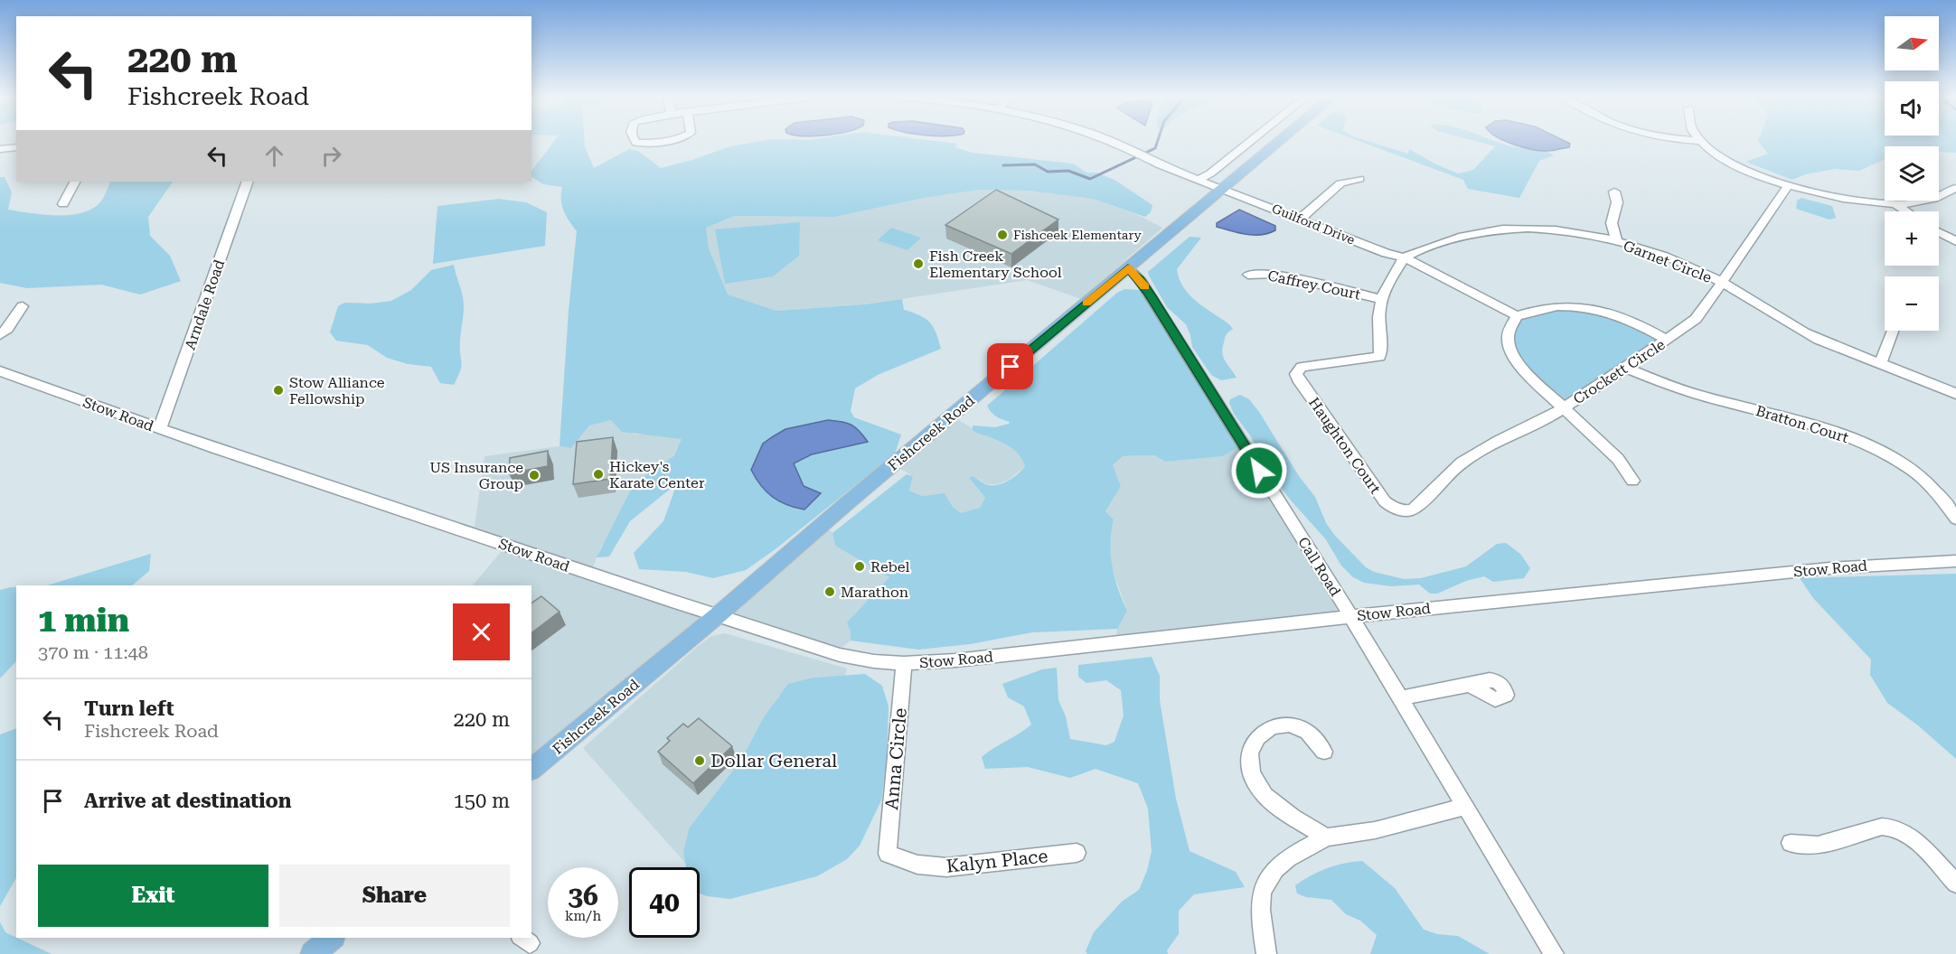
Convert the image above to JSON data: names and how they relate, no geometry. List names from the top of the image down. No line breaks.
{"streets":{"main road":["Fishcreek Road"],"street":["Guilford Drive","Garnet Circle","Caffrey Court","Arndale Road","Crockett Circle","Stow Road","Bratton Court","Haughton Court","Call Road","Anna Circle","Kalyn Place"]},"crossings":[["Guilford Drive","Garnet Circle"],["Guilford Drive","Fishcreek Road"],["Garnet Circle","Crockett Circle"],["Caffrey Court","Haughton Court"],["Arndale Road","Stow Road"],["Crockett Circle","Bratton Court"],["Crockett Circle","Haughton Court"],["Stow Road","Fishcreek Road"],["Stow Road","Call Road"],["Stow Road","Anna Circle"],["Fishcreek Road","Call Road"],["Anna Circle","Kalyn Place"]],"places":["Fishceek Elementary","Fish Creek Elementary School","Stow Alliance Fellowship","Hickey's Karate Center","US Insurance Group","Rebel","Marathon","Dollar General"],"north":"right","page":{"map_buttons":["+","−"],"turn":["220 m","Fishcreek Road"],"heading":["1 min","370 m · 11:48"],"list":[{"name":"Turn left","note":"Fishcreek Road","value":"220 m"},{"name":"Arrive at destination","value":"150 m"}],"buttons":["Exit","Share"],"speed":"36 km/h","limit":"40"}}
